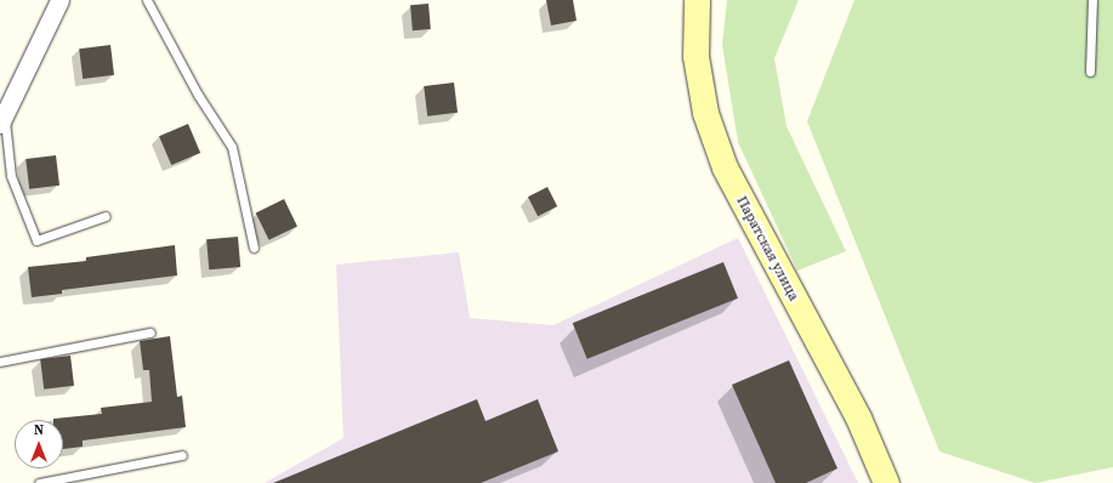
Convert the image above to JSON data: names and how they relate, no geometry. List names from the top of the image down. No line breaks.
{"streets":{"main road":["Паратская улица"]},"north":"top"}
